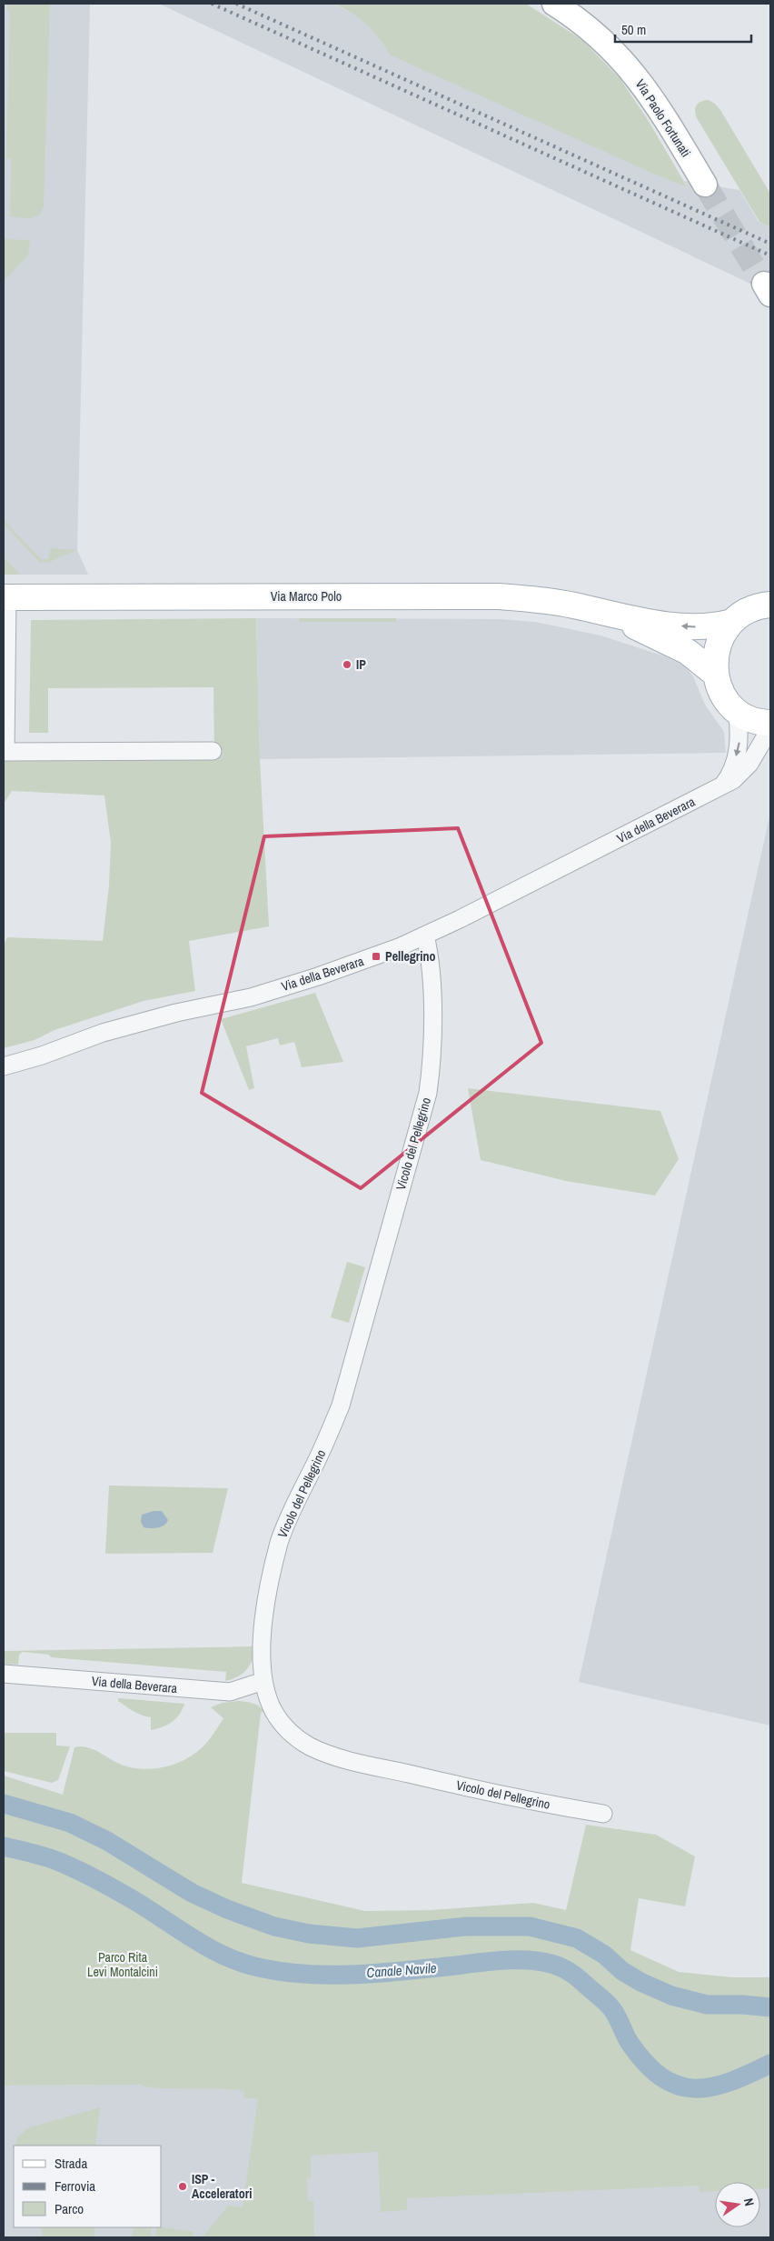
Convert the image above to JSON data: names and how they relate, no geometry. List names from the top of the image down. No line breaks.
{"streets":{"main road":["Via Marco Polo"],"street":["Via Paolo Fortunati","Via della Beverara","Vicolo del Pellegrino"]},"crossings":[["Via della Beverara","Vicolo del Pellegrino"]],"water":["Canale Navile"],"parks":["Parco Rita Levi Montalcini"],"places":{"other":["IP","ISP - Acceleratori"],"transit":["Pellegrino"]},"legend":["Strada","Ferrovia","Parco"],"scale_bar":"50 m","north":"right"}
